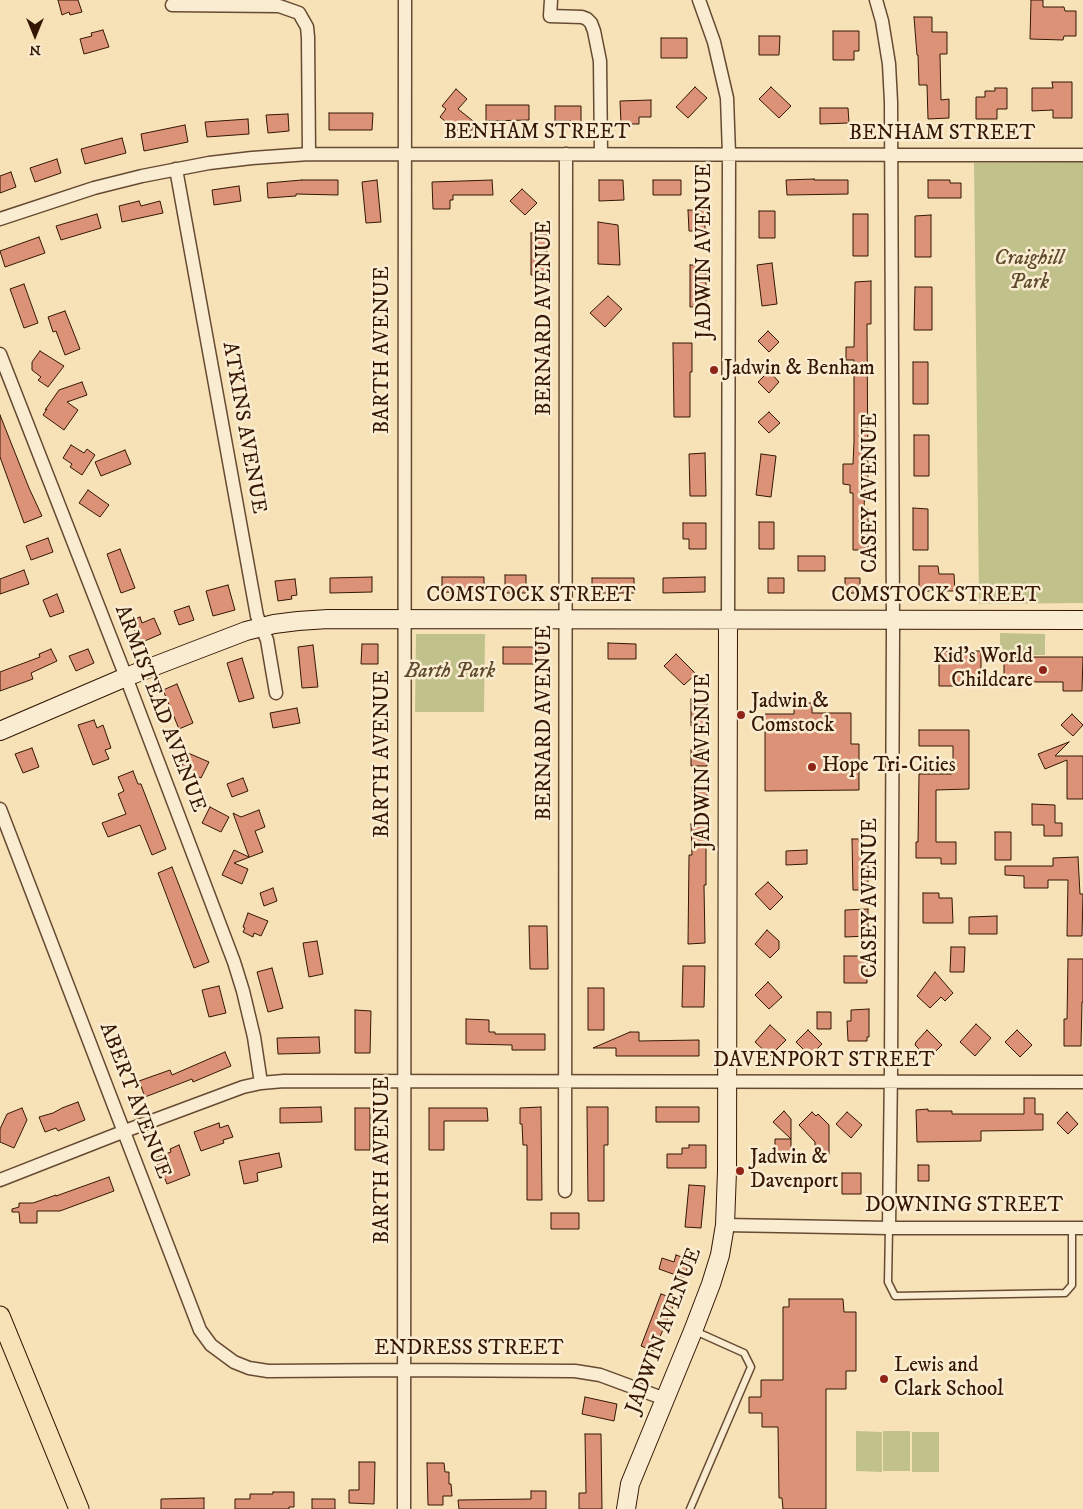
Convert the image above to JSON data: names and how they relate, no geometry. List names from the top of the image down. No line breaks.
{"streets":{"street":["BENHAM STREET","JADWIN AVENUE","BERNARD AVENUE","BARTH AVENUE","ATKINS AVENUE","CASEY AVENUE","COMSTOCK STREET","ARMISTEAD AVENUE","DAVENPORT STREET","ABERT AVENUE","DOWNING STREET","ENDRESS STREET"]},"crossings":[["BENHAM STREET","JADWIN AVENUE"],["BENHAM STREET","BERNARD AVENUE"],["BENHAM STREET","BARTH AVENUE"],["BENHAM STREET","ATKINS AVENUE"],["BENHAM STREET","CASEY AVENUE"],["JADWIN AVENUE","COMSTOCK STREET"],["JADWIN AVENUE","DAVENPORT STREET"],["JADWIN AVENUE","DOWNING STREET"],["JADWIN AVENUE","ENDRESS STREET"],["BERNARD AVENUE","COMSTOCK STREET"],["BERNARD AVENUE","DAVENPORT STREET"],["BARTH AVENUE","COMSTOCK STREET"],["BARTH AVENUE","DAVENPORT STREET"],["BARTH AVENUE","ENDRESS STREET"],["ATKINS AVENUE","COMSTOCK STREET"],["CASEY AVENUE","COMSTOCK STREET"],["CASEY AVENUE","DAVENPORT STREET"],["CASEY AVENUE","DOWNING STREET"],["COMSTOCK STREET","ARMISTEAD AVENUE"],["ARMISTEAD AVENUE","DAVENPORT STREET"],["DAVENPORT STREET","ABERT AVENUE"],["ABERT AVENUE","ENDRESS STREET"]],"parks":["Craighill Park","Barth Park"],"places":["Jadwin & Benham","Kid's World Childcare","Jadwin & Comstock","Hope Tri-Cities","Jadwin & Davenport","Lewis and Clark School"],"north":"bottom"}
